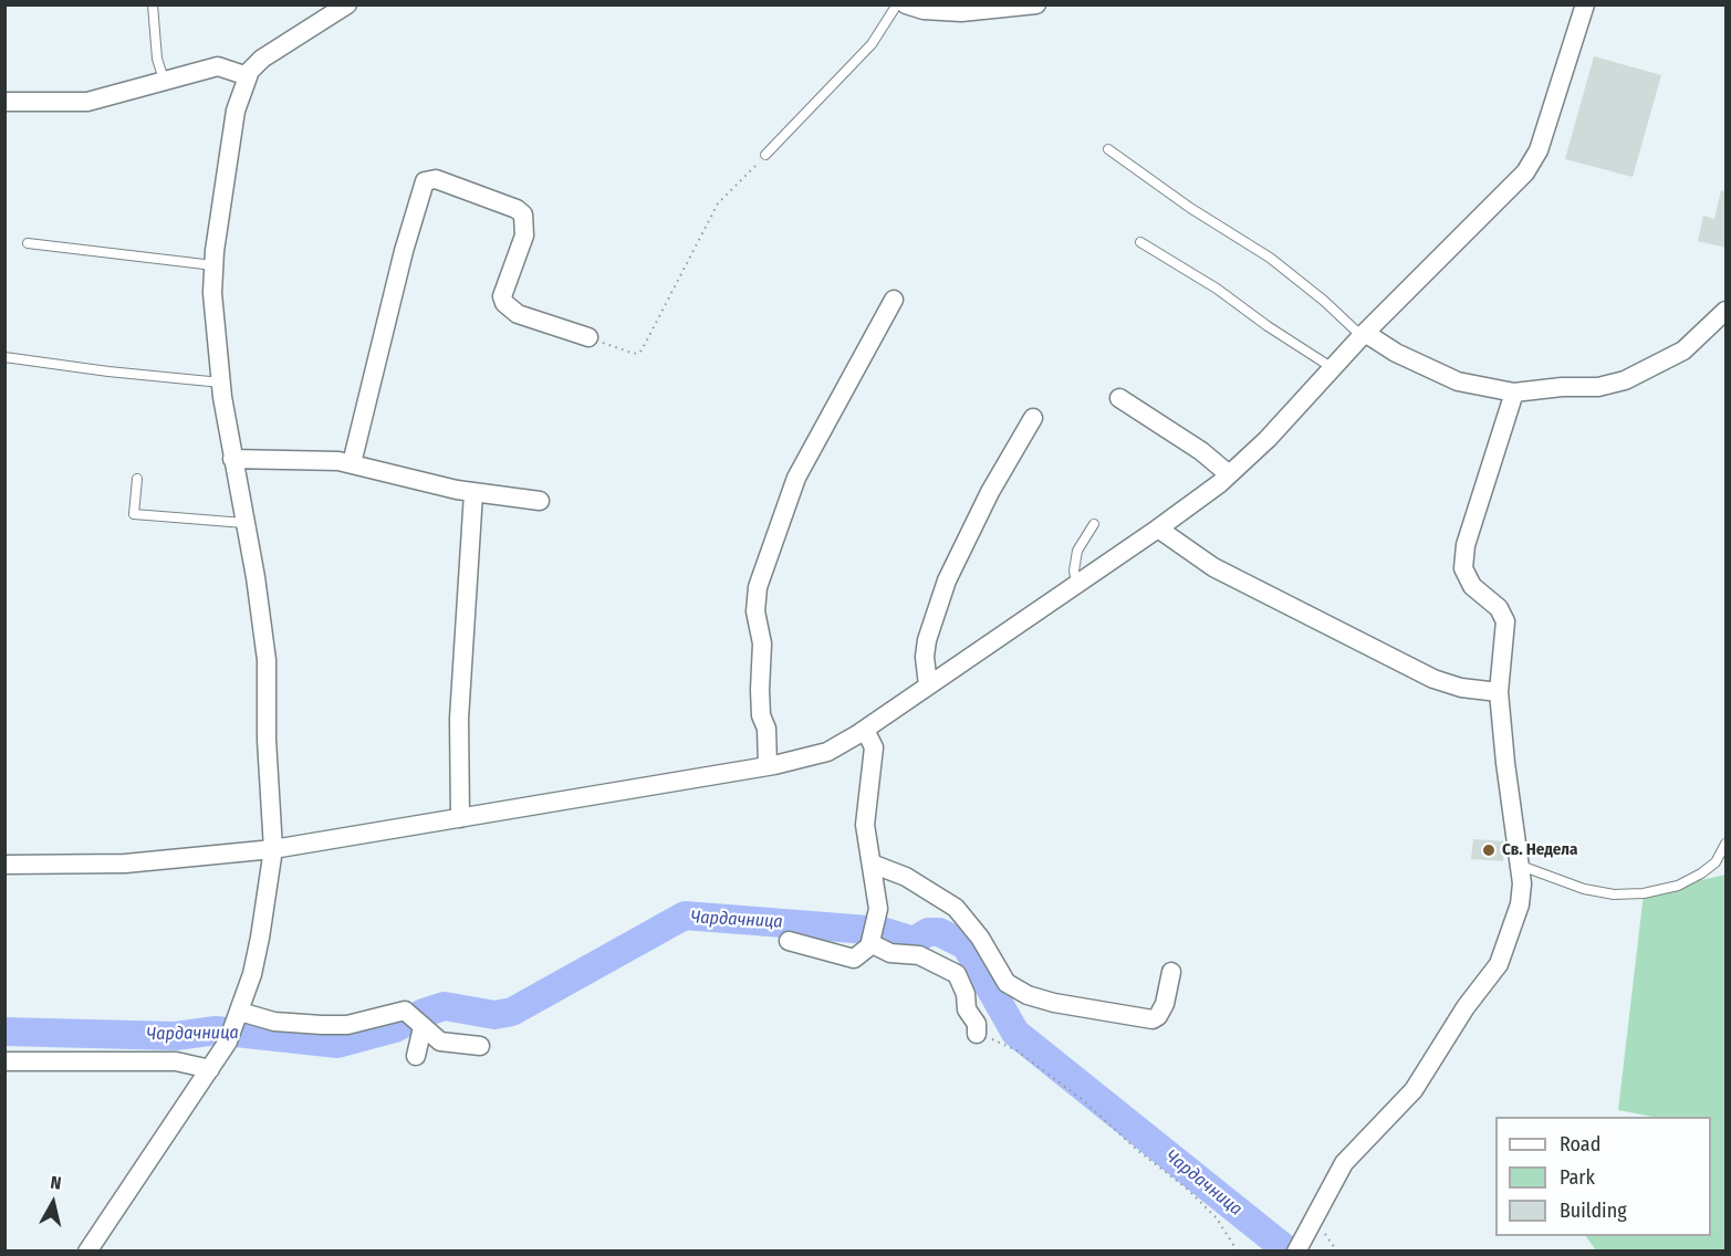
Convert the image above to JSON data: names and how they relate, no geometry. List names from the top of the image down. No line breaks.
{"water":["Чардачница"],"places":["Св. Недела"],"legend":["Road","Park","Building"],"north":"top"}
